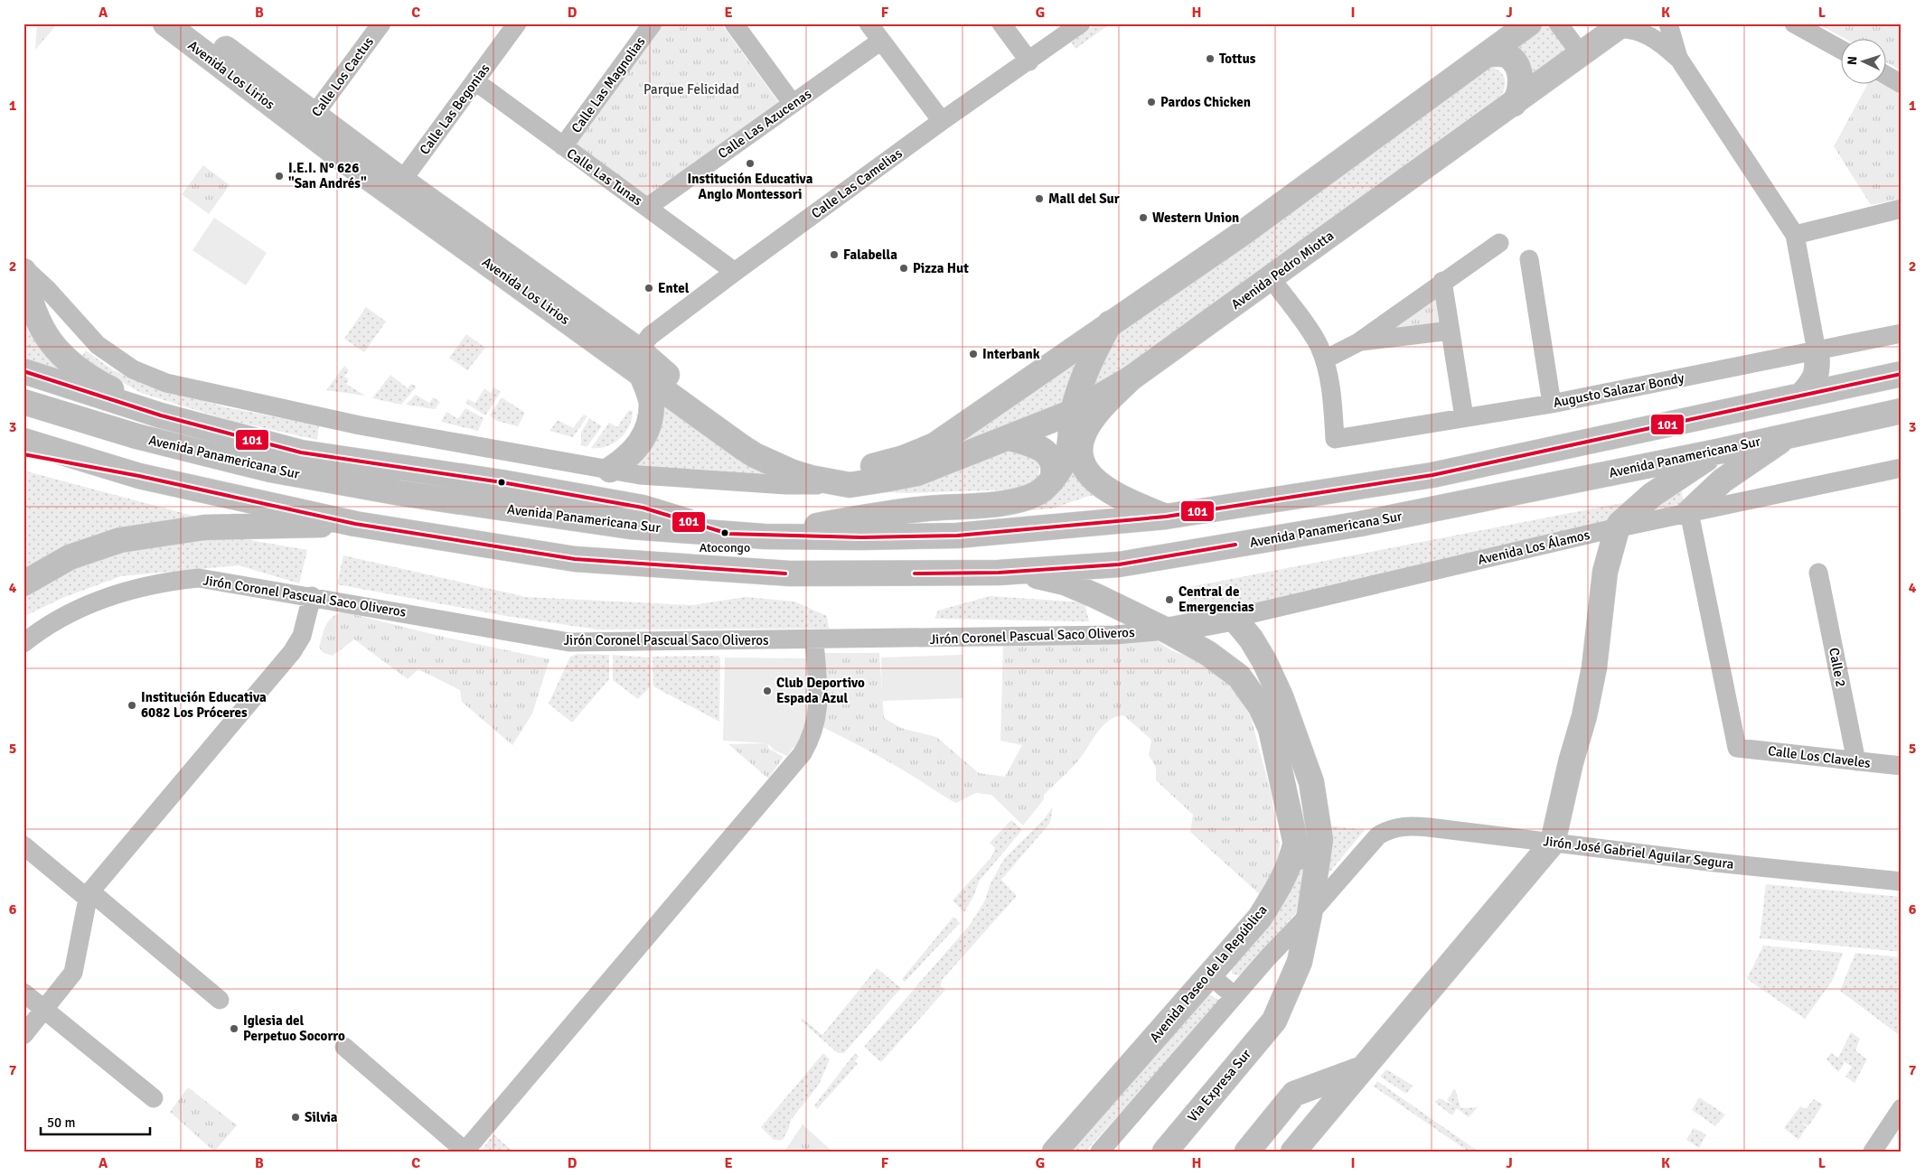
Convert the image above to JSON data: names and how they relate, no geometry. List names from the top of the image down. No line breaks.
{"streets":{"main road":["Avenida Los Lirios","Avenida Pedro Miotta","Avenida Panamericana Sur","Avenida Los Álamos","Avenida Paseo de la República","Via Expresa Sur"],"street":["Calle Los Cactus","Calle Las Magnolias","Calle Las Begonias","Calle Las Azucenas","Calle Las Tunas","Calle Las Camelias","Augusto Salazar Bondy","Jirón Coronel Pascual Saco Oliveros","Calle 2","Calle Los Claveles","Jirón José Gabriel Aguilar Segura"]},"crossings":[["Avenida Los Lirios","Calle Los Cactus"],["Avenida Los Lirios","Calle Las Begonias"],["Avenida Los Lirios","Calle Las Camelias"],["Avenida Los Lirios","Avenida Pedro Miotta"],["Calle Las Magnolias","Calle Las Tunas"],["Calle Las Begonias","Calle Las Tunas"],["Calle Las Azucenas","Calle Las Tunas"],["Calle Las Tunas","Calle Las Camelias"],["Avenida Panamericana Sur","Avenida Paseo de la República"],["Avenida Los Álamos","Jirón Coronel Pascual Saco Oliveros"],["Avenida Los Álamos","Calle Los Claveles"],["Avenida Los Álamos","Avenida Paseo de la República"],["Jirón Coronel Pascual Saco Oliveros","Avenida Paseo de la República"],["Calle 2","Calle Los Claveles"],["Jirón José Gabriel Aguilar Segura","Via Expresa Sur"]],"parks":["Parque Felicidad"],"places":["Tottus","Pardos Chicken","Institución Educativa Anglo Montessori","I.E.I. N° 626 \"San Andrés\"","Mall del Sur","Western Union","Falabella","Pizza Hut","Entel","Interbank","Atocongo","Central de Emergencias","Club Deportivo Espada Azul","Institución Educativa 6082 Los Próceres","Iglesia del Perpetuo Socorro","Silvia"],"lines":["transit line 101"],"scale_bar":"50 m","north":"left","grid":{"columns":["A","B","C","D","E","F","G","H","I","J","K","L"],"rows":["1","2","3","4","5","6","7"]}}
